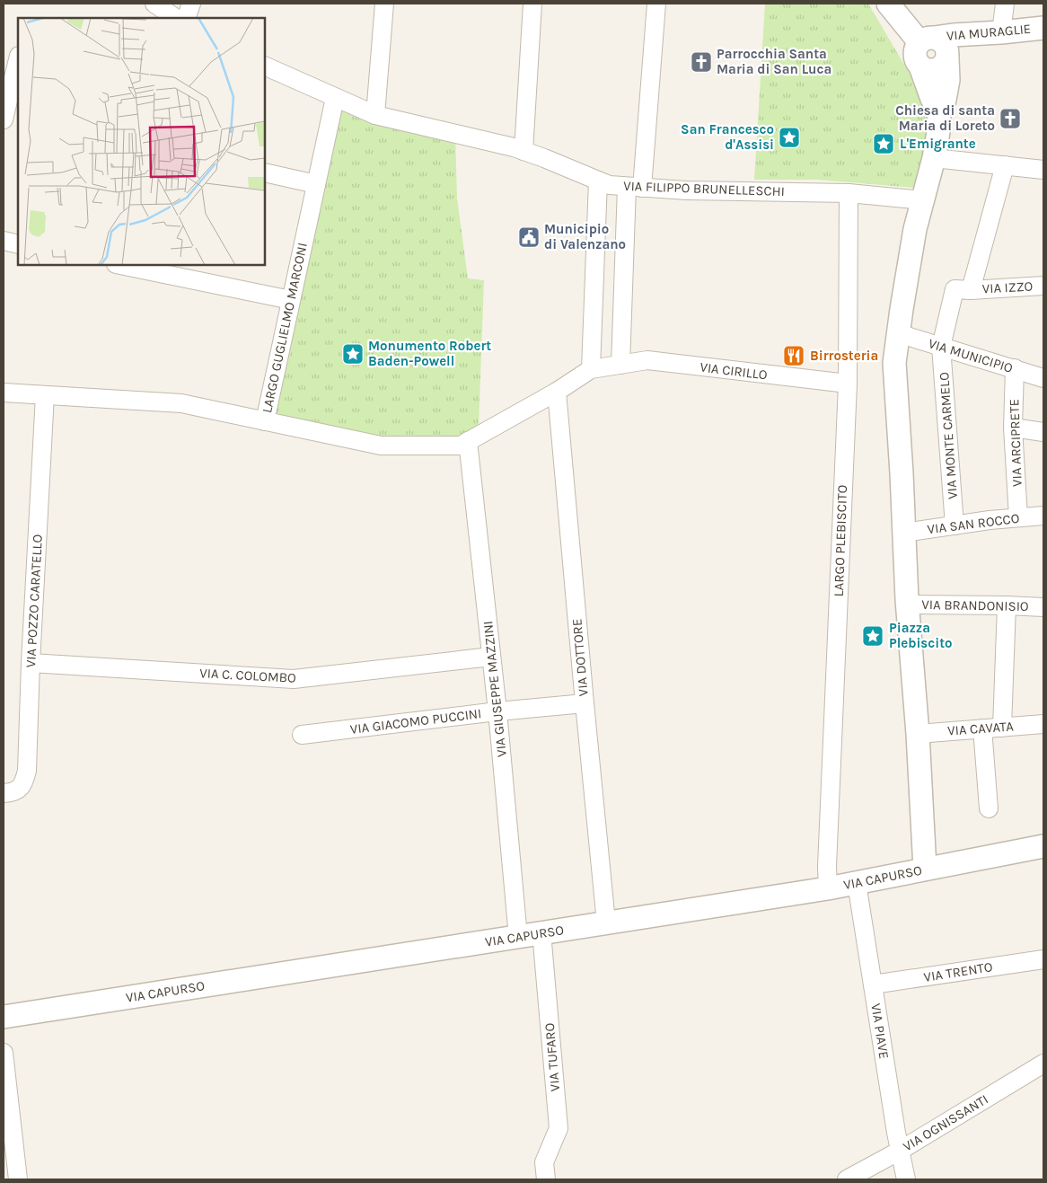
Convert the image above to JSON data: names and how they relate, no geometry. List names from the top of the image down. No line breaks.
{"streets":{"street":["VIA MURAGLIE","VIA FILIPPO BRUNELLESCHI","VIA IZZO","LARGO GUGLIELMO MARCONI","VIA MUNICIPIO","VIA CIRILLO","VIA MONTE CARMELO","VIA ARCIPRETE","VIA SAN ROCCO","LARGO PLEBISCITO","VIA POZZO CARATELLO","VIA BRANDONISIO","VIA DOTTORE","VIA C. COLOMBO","VIA GIUSEPPE MAZZINI","VIA GIACOMO PUCCINI","VIA CAVATA","VIA CAPURSO","VIA TRENTO","VIA PIAVE","VIA TUFARO","VIA OGNISSANTI"]},"crossings":[["VIA FILIPPO BRUNELLESCHI","LARGO GUGLIELMO MARCONI"],["VIA FILIPPO BRUNELLESCHI","LARGO PLEBISCITO"],["VIA IZZO","VIA MUNICIPIO"],["VIA IZZO","VIA MONTE CARMELO"],["LARGO GUGLIELMO MARCONI","VIA DOTTORE"],["LARGO GUGLIELMO MARCONI","VIA GIUSEPPE MAZZINI"],["VIA MUNICIPIO","VIA MONTE CARMELO"],["VIA MUNICIPIO","VIA ARCIPRETE"],["VIA CIRILLO","LARGO PLEBISCITO"],["VIA MONTE CARMELO","VIA SAN ROCCO"],["VIA ARCIPRETE","VIA SAN ROCCO"],["LARGO PLEBISCITO","VIA CAPURSO"],["VIA POZZO CARATELLO","VIA C. COLOMBO"],["VIA DOTTORE","VIA GIACOMO PUCCINI"],["VIA DOTTORE","VIA CAPURSO"],["VIA C. COLOMBO","VIA GIUSEPPE MAZZINI"],["VIA GIUSEPPE MAZZINI","VIA GIACOMO PUCCINI"],["VIA GIUSEPPE MAZZINI","VIA CAPURSO"],["VIA CAPURSO","VIA PIAVE"],["VIA CAPURSO","VIA TUFARO"],["VIA TRENTO","VIA PIAVE"],["VIA PIAVE","VIA OGNISSANTI"]],"places":{"church":["Parrocchia Santa Maria di San Luca","Chiesa di santa Maria di Loreto"],"place":["San Francesco d'Assisi","L'Emigrante","Monumento Robert Baden-Powell","Piazza Plebiscito"],"public building":["Municipio di Valenzano"],"restaurant":["Birrosteria"]}}
